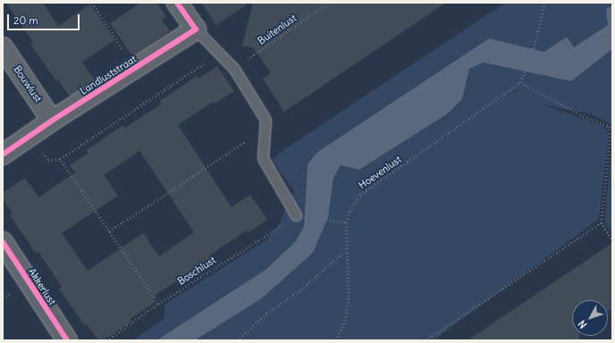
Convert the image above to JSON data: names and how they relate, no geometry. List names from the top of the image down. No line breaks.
{"streets":{"street":["Landluststraat","Bouwlust","Akkerlust"],"path":["Buitenlust","Hoevenlust","Boschlust"]},"crossings":[["Landluststraat","Bouwlust"]],"scale_bar":"20 m","north":"bottom left"}
